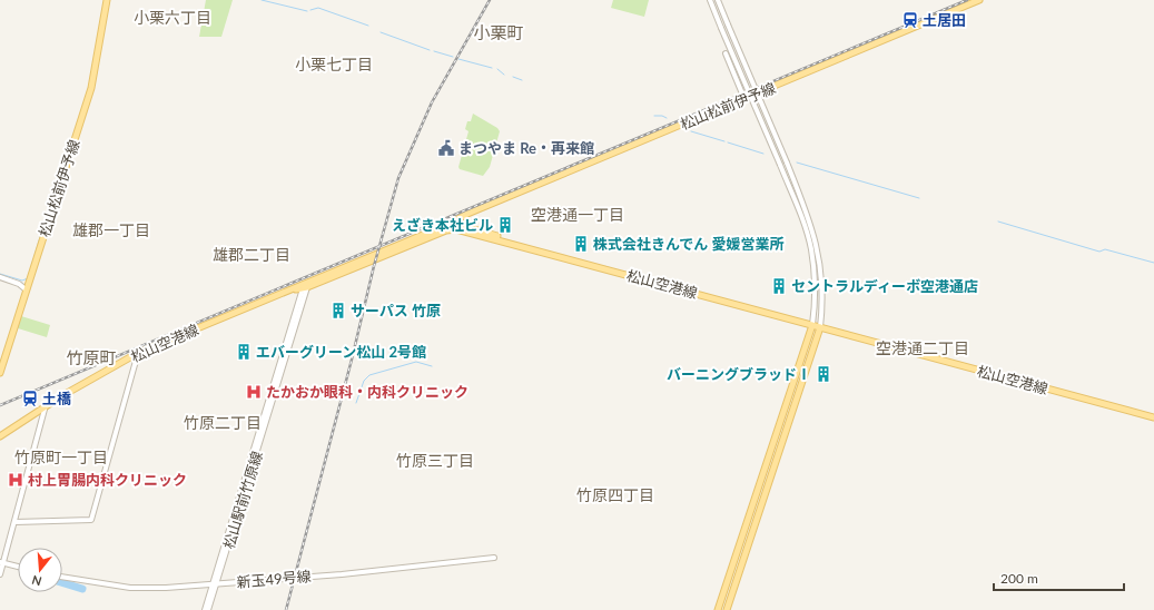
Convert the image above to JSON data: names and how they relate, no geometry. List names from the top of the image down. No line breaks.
{"streets":{"main road":["松山松前伊予線","松山空港線"],"street":["松山駅前竹原線","新玉49号線"]},"crossings":[["松山松前伊予線","松山空港線"],["松山空港線","松山駅前竹原線"],["松山駅前竹原線","新玉49号線"]],"districts":["小栗六丁目","小栗町","小栗七丁目","空港通一丁目","雄郡一丁目","雄郡二丁目","空港通二丁目","竹原町","竹原二丁目","竹原町一丁目","竹原三丁目","竹原四丁目"],"places":{"station":["土居田","土橋"],"public building":["まつやま Re・再来館"],"building":["えざき本社ビル","株式会社きんでん 愛媛営業所","セントラルディーボ空港通店","サーパス 竹原","エバーグリーン松山 2号館","バーニングブラッドⅠ"],"hospital":["たかおか眼科・内科クリニック","村上胃腸内科クリニック"]},"scale_bar":"200 m","north":"bottom"}
